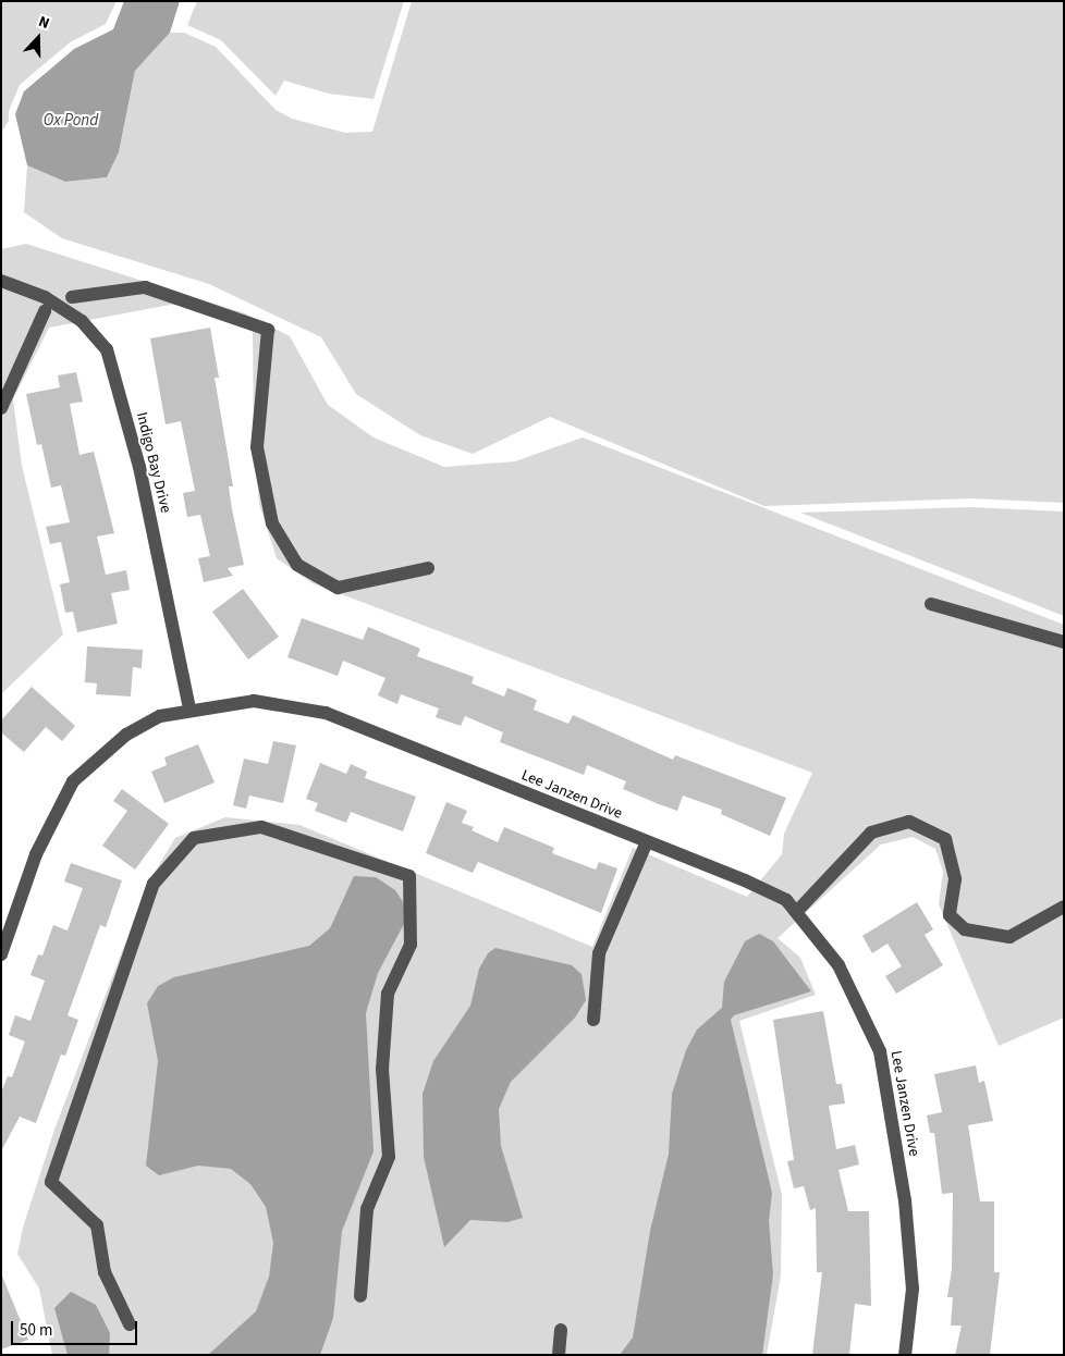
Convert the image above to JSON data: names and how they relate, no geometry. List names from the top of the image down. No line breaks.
{"streets":{"street":["Indigo Bay Drive","Lee Janzen Drive"]},"crossings":[["Indigo Bay Drive","Lee Janzen Drive"]],"water":["Ox Pond"],"scale_bar":"50 m","north":"top"}
